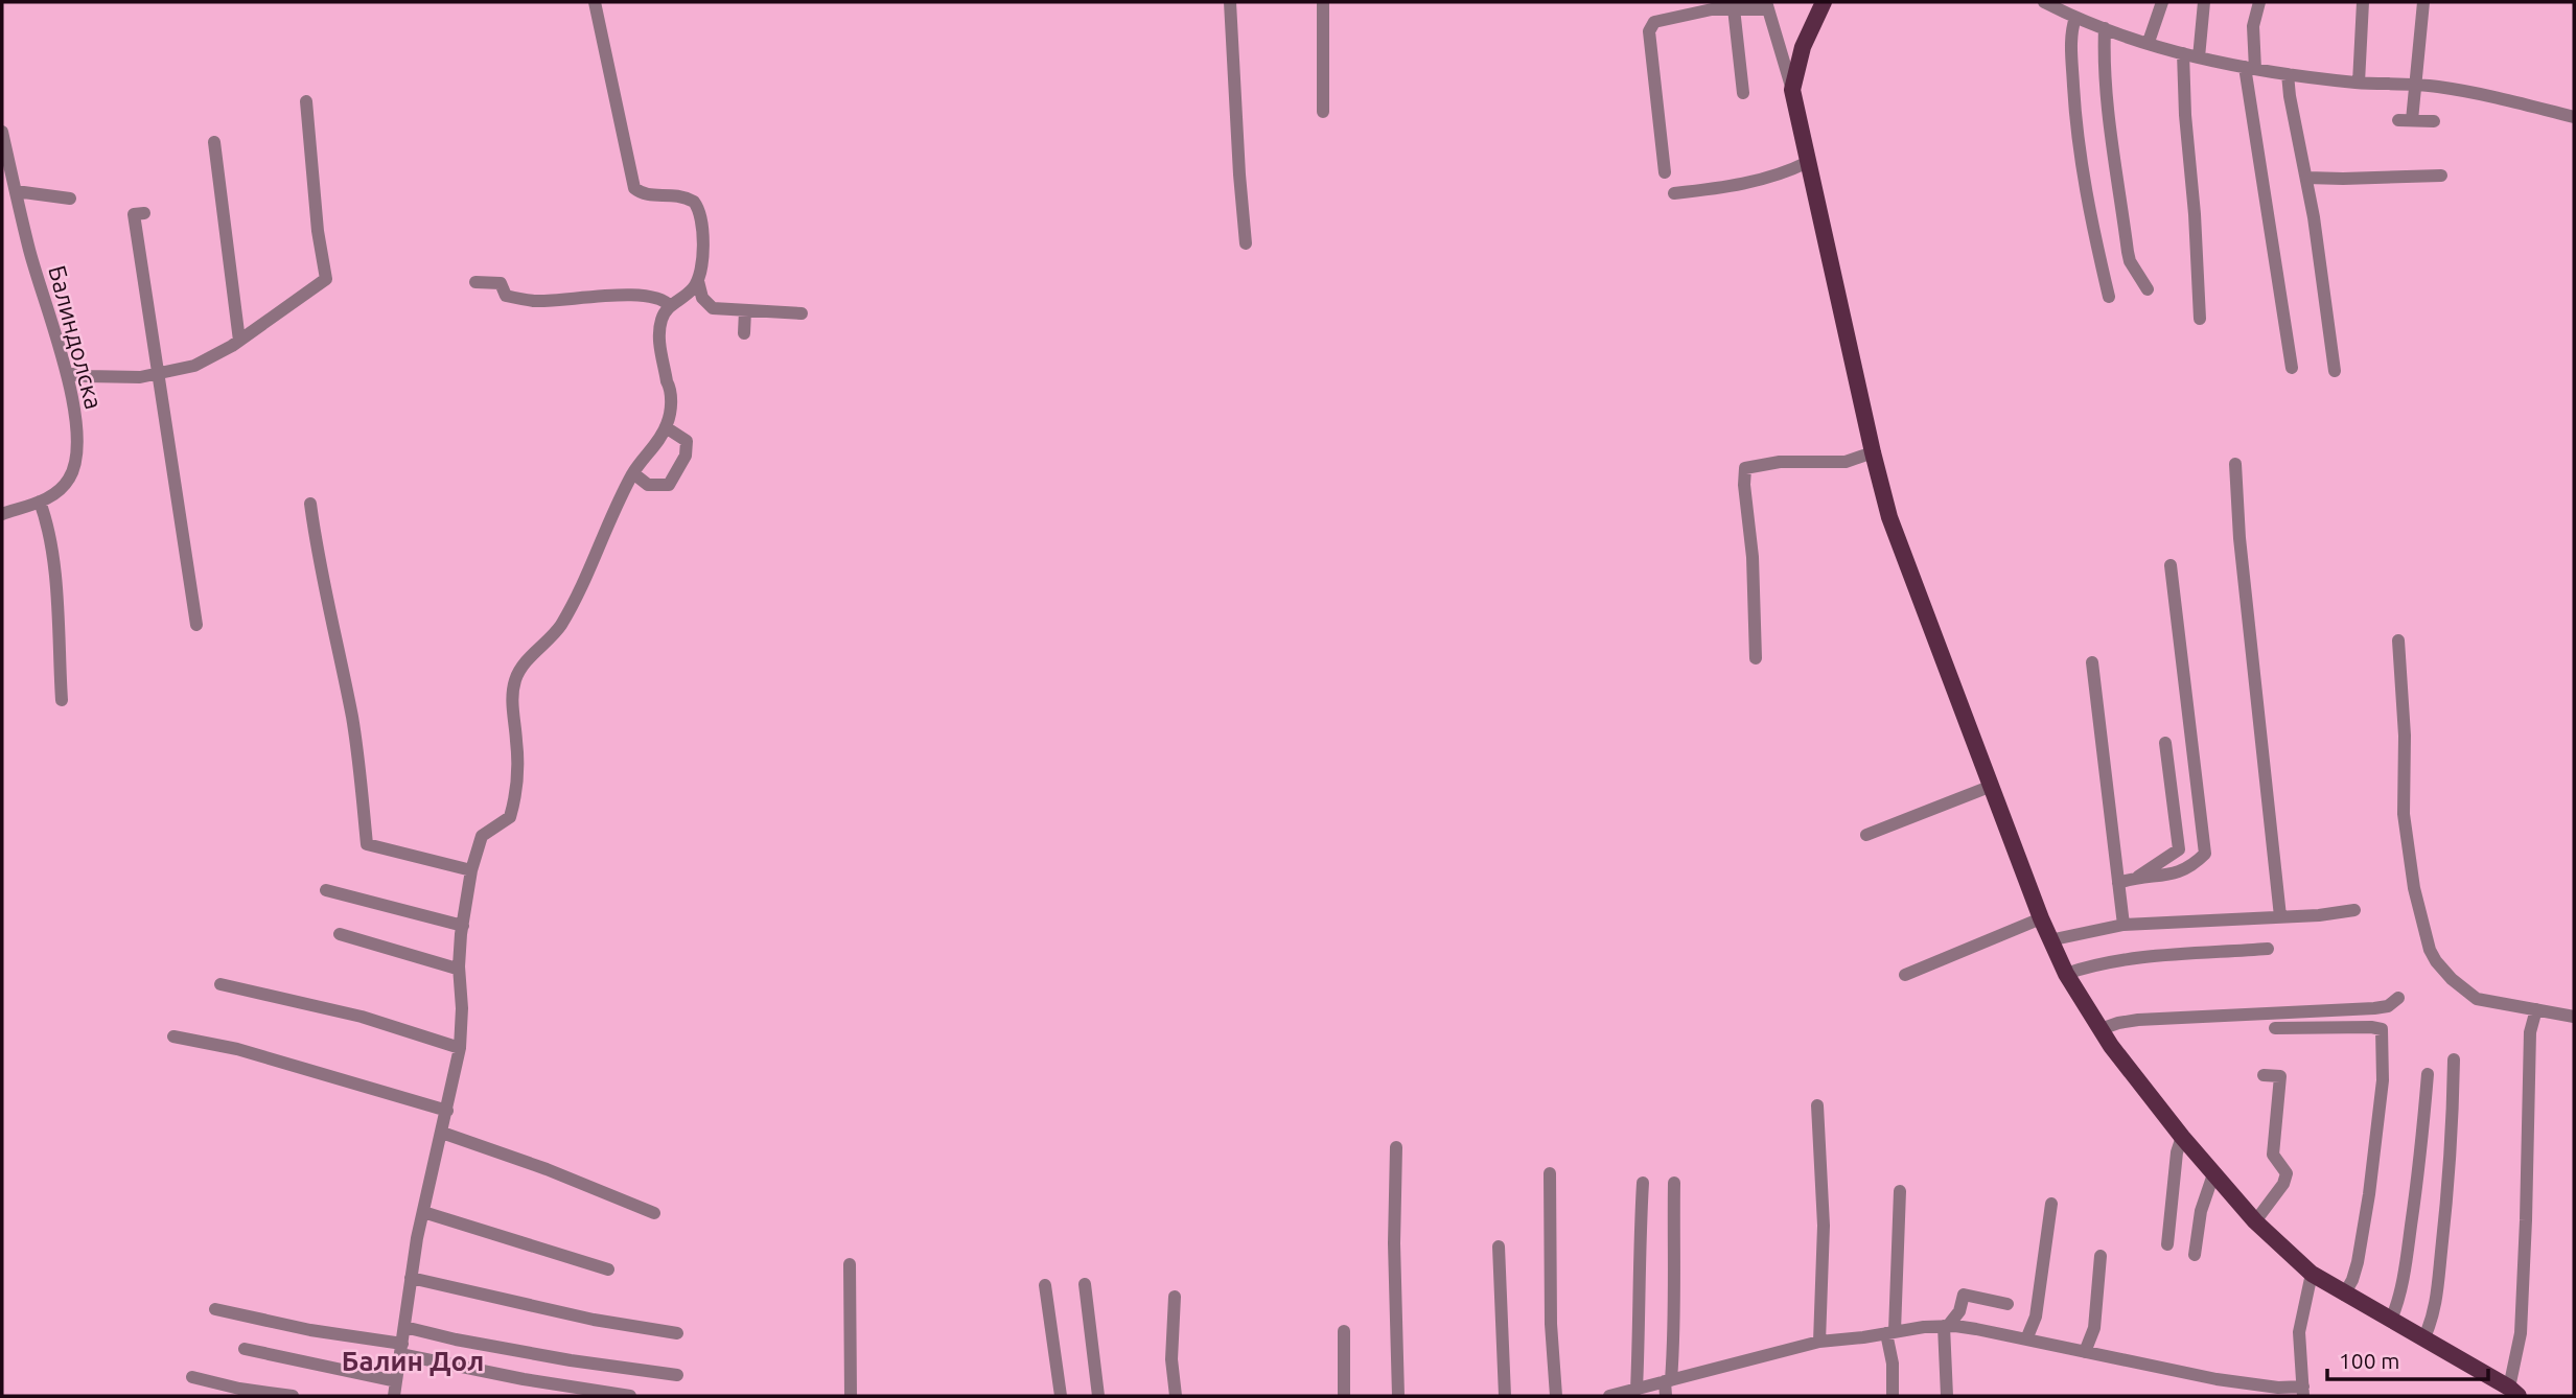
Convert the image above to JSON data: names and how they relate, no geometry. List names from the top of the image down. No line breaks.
{"streets":{"street":["Балиндолска"]},"districts":["Балин Дол"],"scale_bar":"100 m"}
